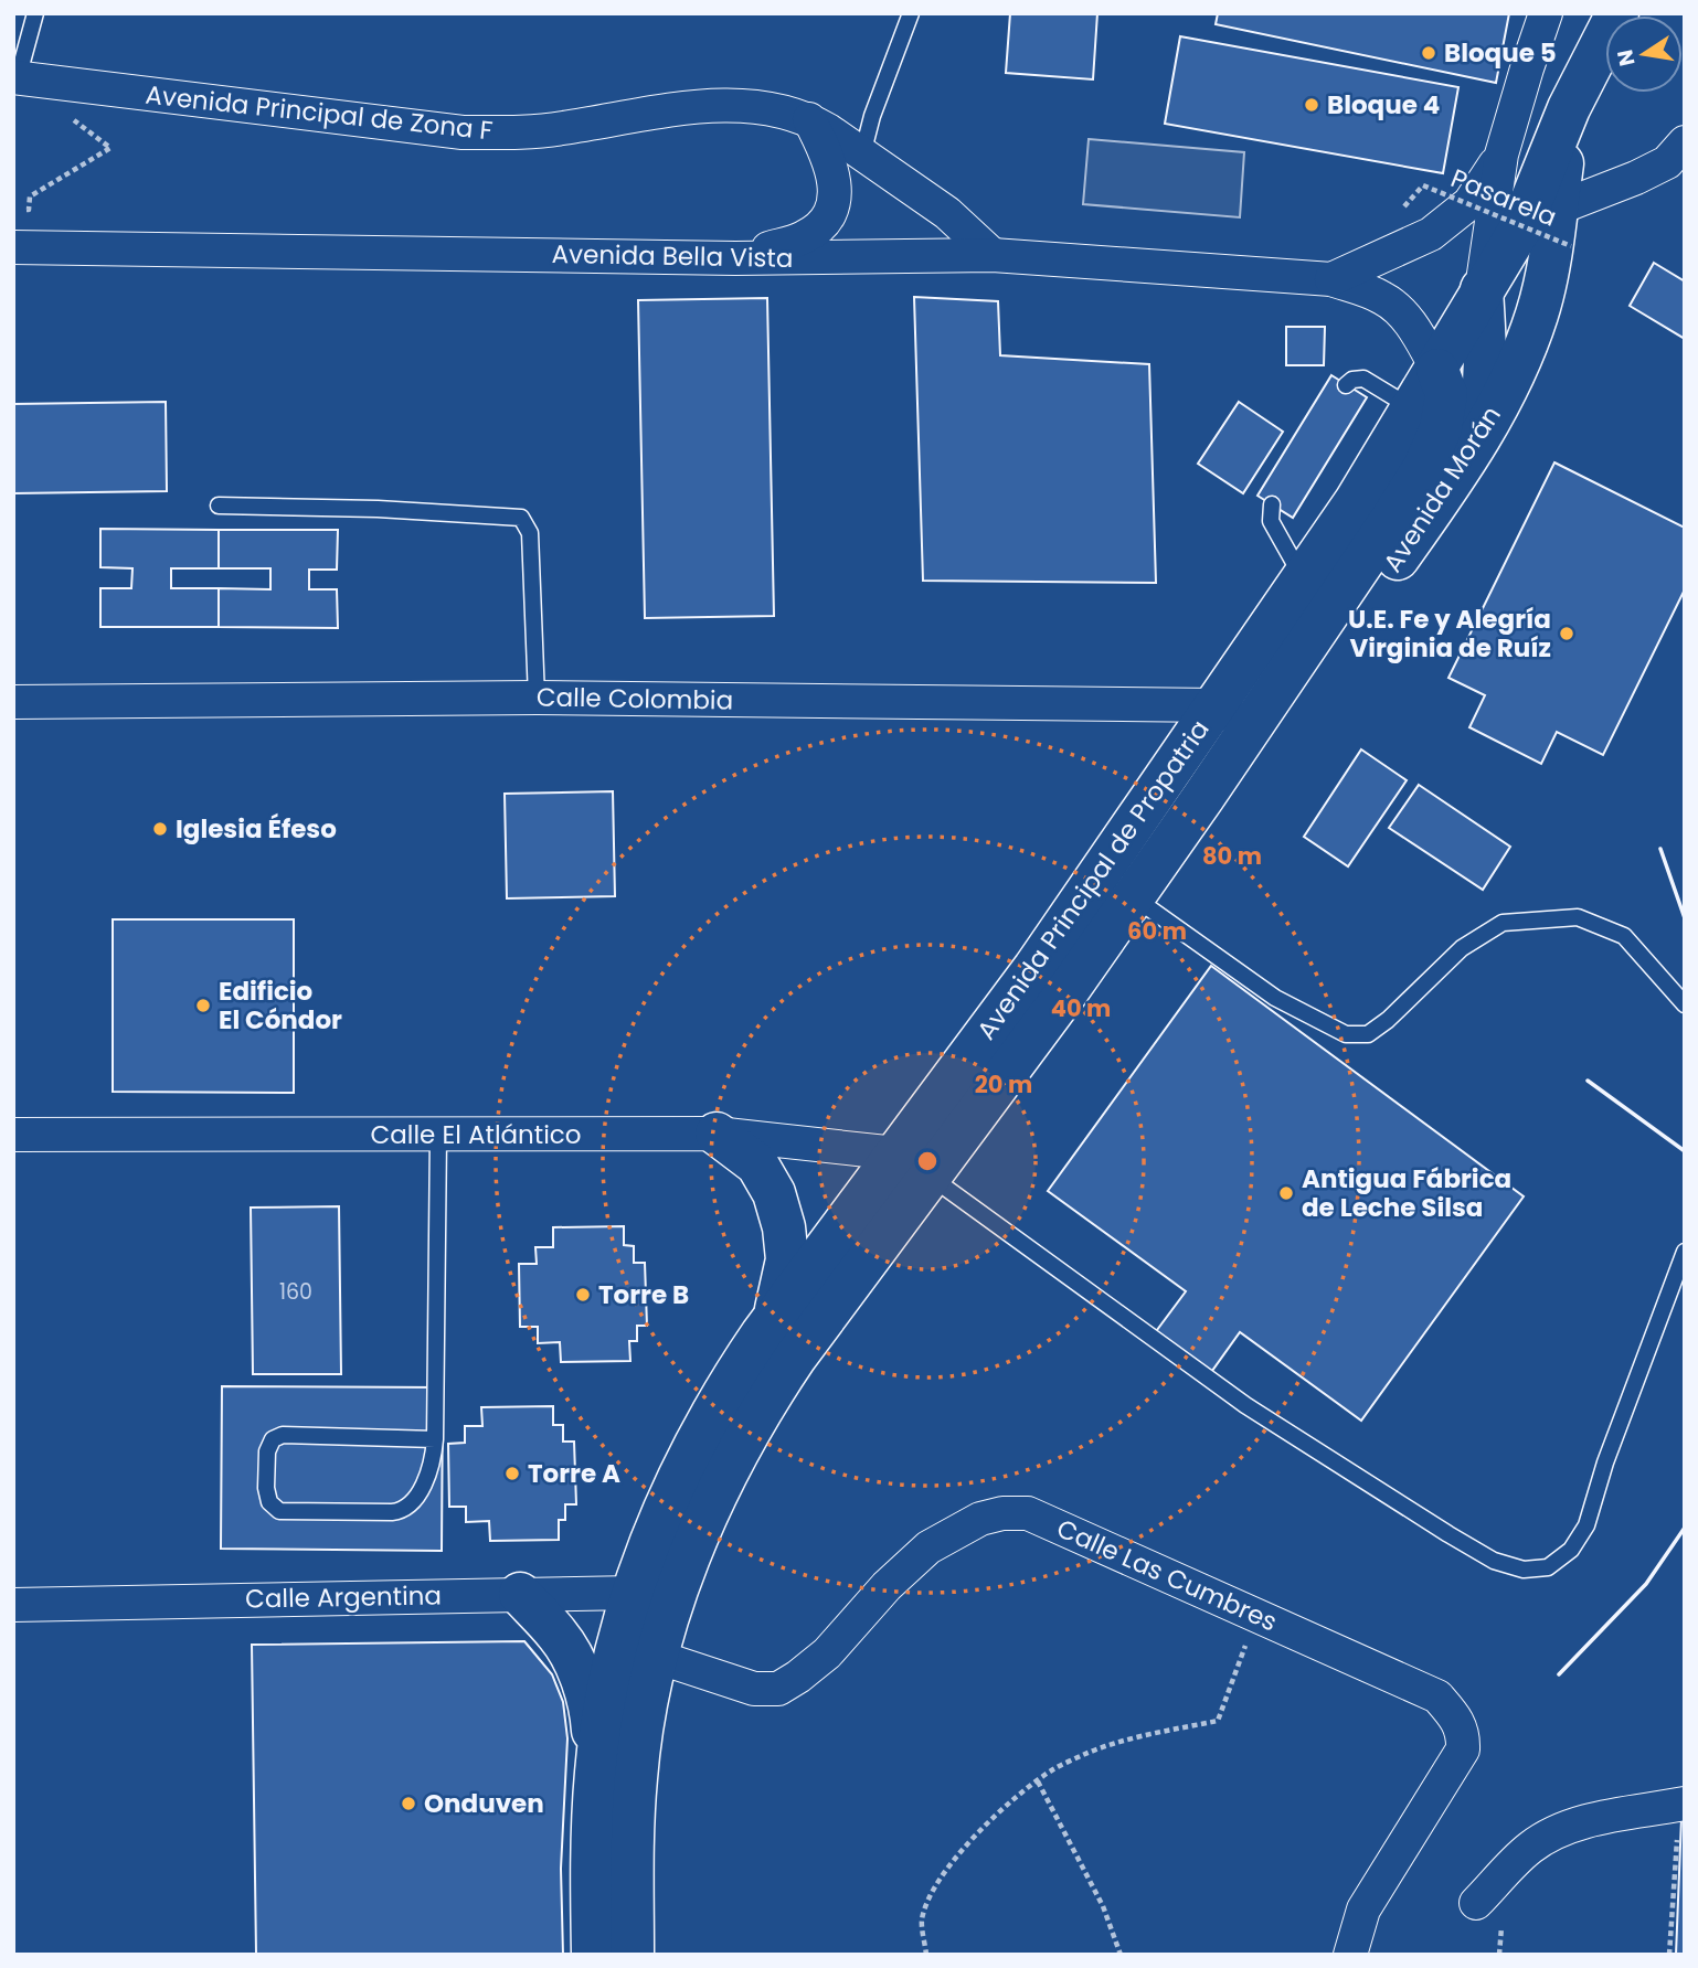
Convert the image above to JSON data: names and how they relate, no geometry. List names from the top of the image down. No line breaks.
{"streets":{"main road":["Avenida Morán","Avenida Principal de Propatria"],"street":["Avenida Principal de Zona F","Avenida Bella Vista","Calle Colombia","Calle El Atlántico","Calle Las Cumbres","Calle Argentina"],"path":["Pasarela"]},"crossings":[["Avenida Principal de Zona F","Avenida Bella Vista"],["Pasarela","Avenida Morán"],["Avenida Bella Vista","Avenida Morán"],["Avenida Bella Vista","Avenida Principal de Propatria"],["Avenida Morán","Avenida Principal de Propatria"],["Calle Colombia","Avenida Principal de Propatria"],["Avenida Principal de Propatria","Calle El Atlántico"],["Avenida Principal de Propatria","Calle Las Cumbres"],["Avenida Principal de Propatria","Calle Argentina"]],"places":["Bloque 5","Bloque 4","U.E. Fe y Alegría Virginia de Ruíz","Iglesia Éfeso","Edificio El Cóndor","Antigua Fábrica de Leche Silsa","Torre B","Torre A","Onduven"],"house_numbers":["160"],"north":"left","rings":["80 m","60 m","40 m","20 m"]}
